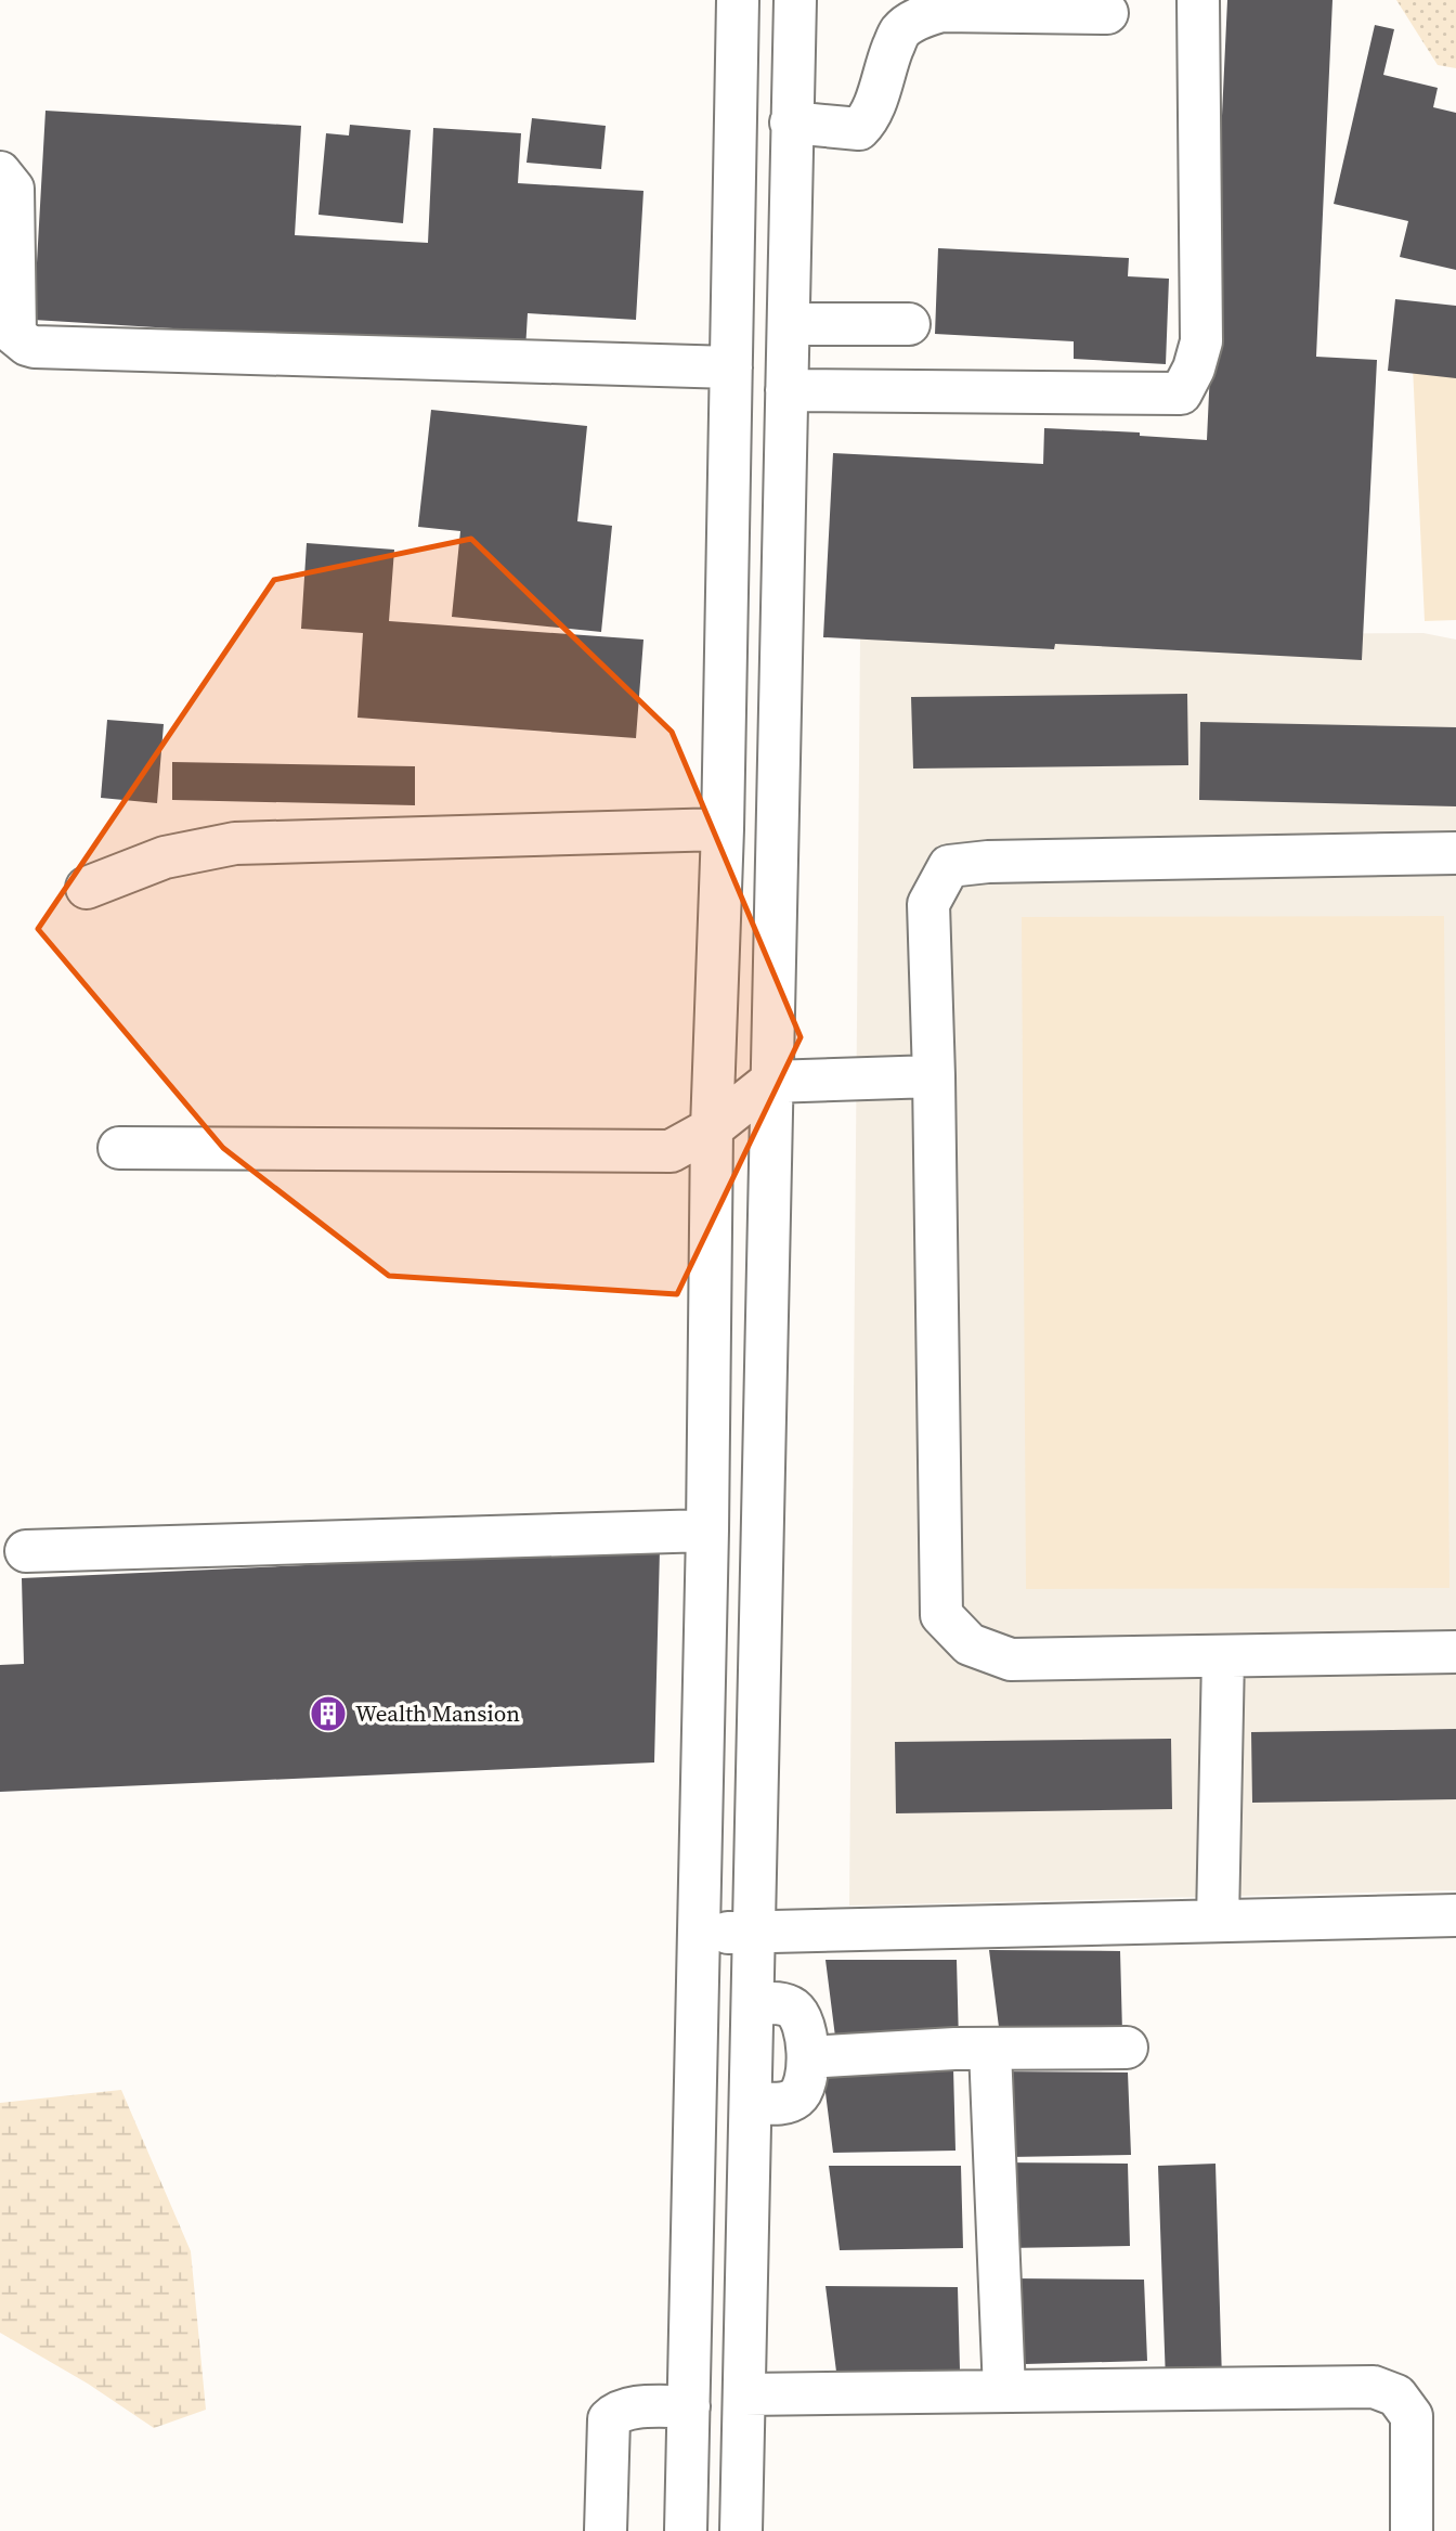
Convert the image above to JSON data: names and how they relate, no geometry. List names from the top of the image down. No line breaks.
{"places":{"building":["Wealth Mansion"]}}
